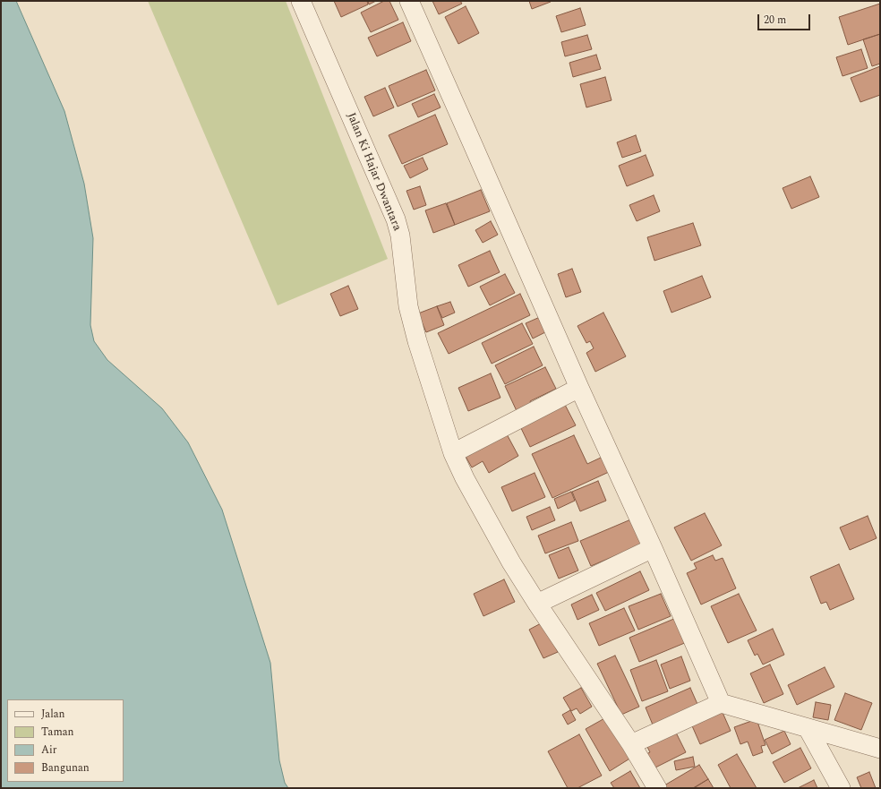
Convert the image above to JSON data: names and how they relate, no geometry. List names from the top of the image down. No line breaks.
{"streets":{"street":["Jalan Ki Hajar Dwantara"]},"legend":["Jalan","Taman","Air","Bangunan"],"scale_bar":"20 m"}
